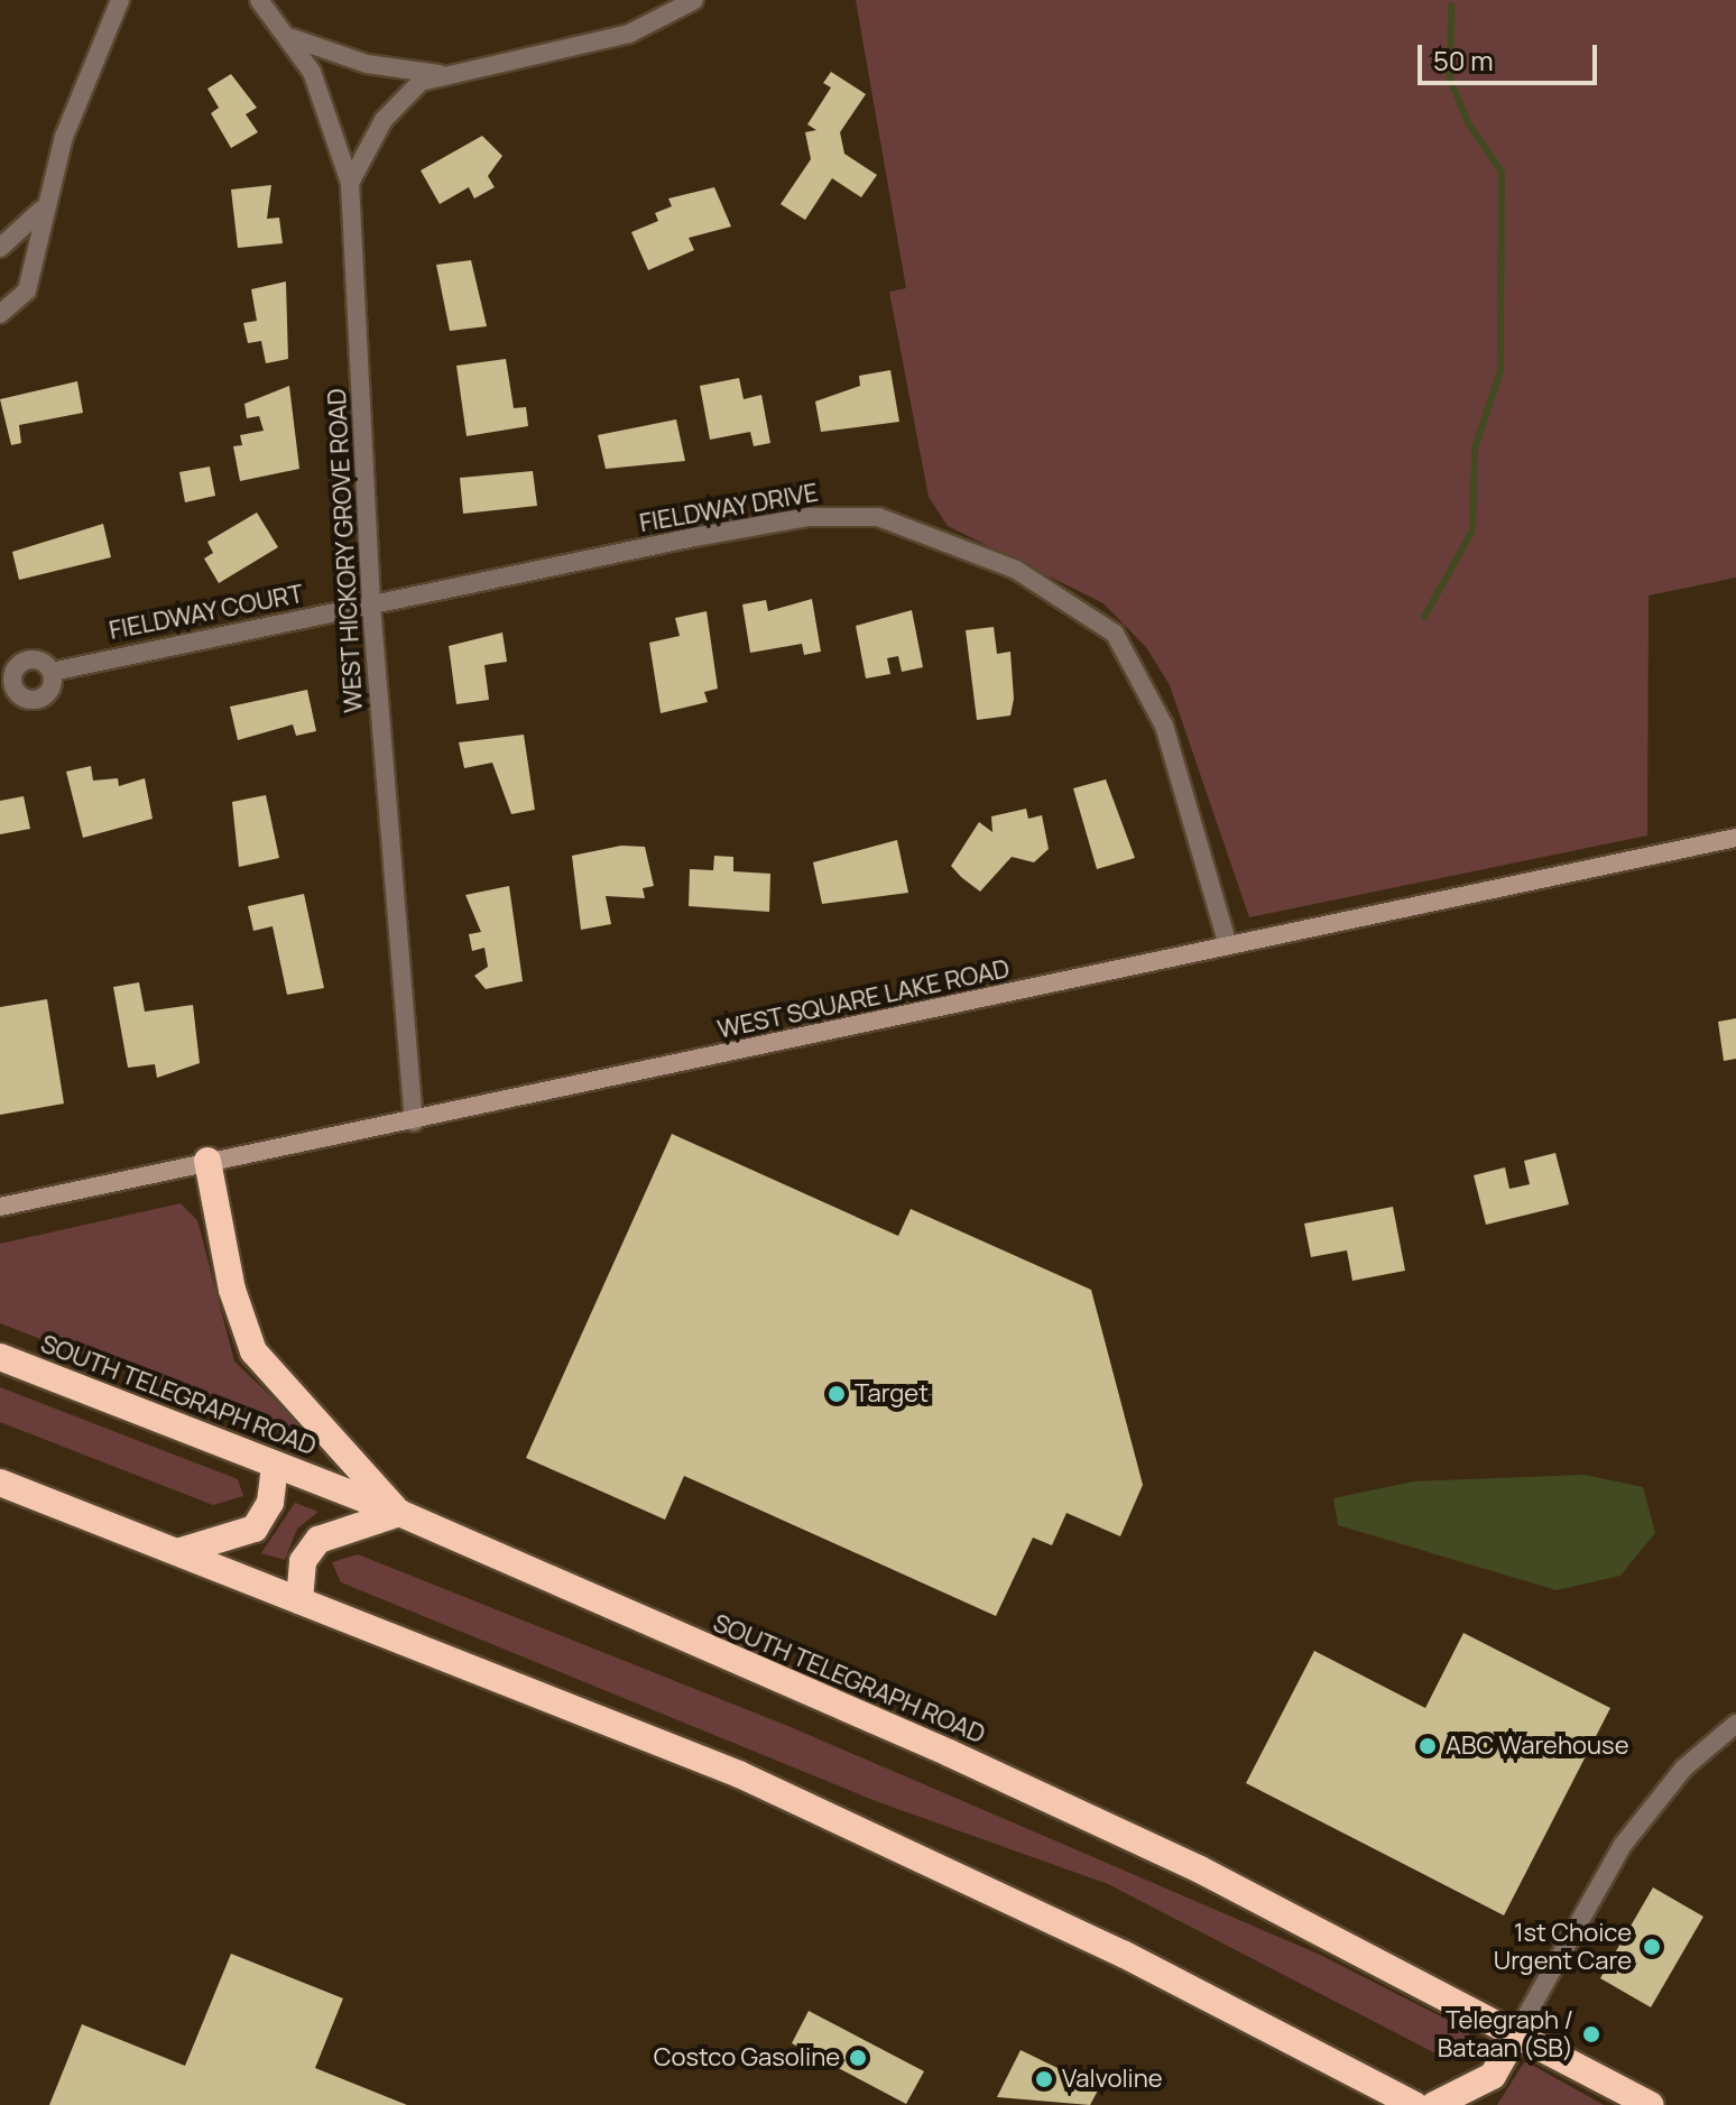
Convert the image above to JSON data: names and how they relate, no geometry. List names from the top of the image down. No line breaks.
{"streets":{"highway":["SOUTH TELEGRAPH ROAD"],"street":["FIELDWAY DRIVE","WEST HICKORY GROVE ROAD","FIELDWAY COURT","WEST SQUARE LAKE ROAD"]},"crossings":[["FIELDWAY DRIVE","WEST HICKORY GROVE ROAD"],["FIELDWAY DRIVE","FIELDWAY COURT"],["FIELDWAY DRIVE","WEST SQUARE LAKE ROAD"],["WEST HICKORY GROVE ROAD","FIELDWAY COURT"],["WEST HICKORY GROVE ROAD","WEST SQUARE LAKE ROAD"]],"places":["Target","ABC Warehouse","1st Choice Urgent Care","Telegraph / Bataan (SB)","Costco Gasoline","Valvoline"],"scale_bar":"50 m"}
